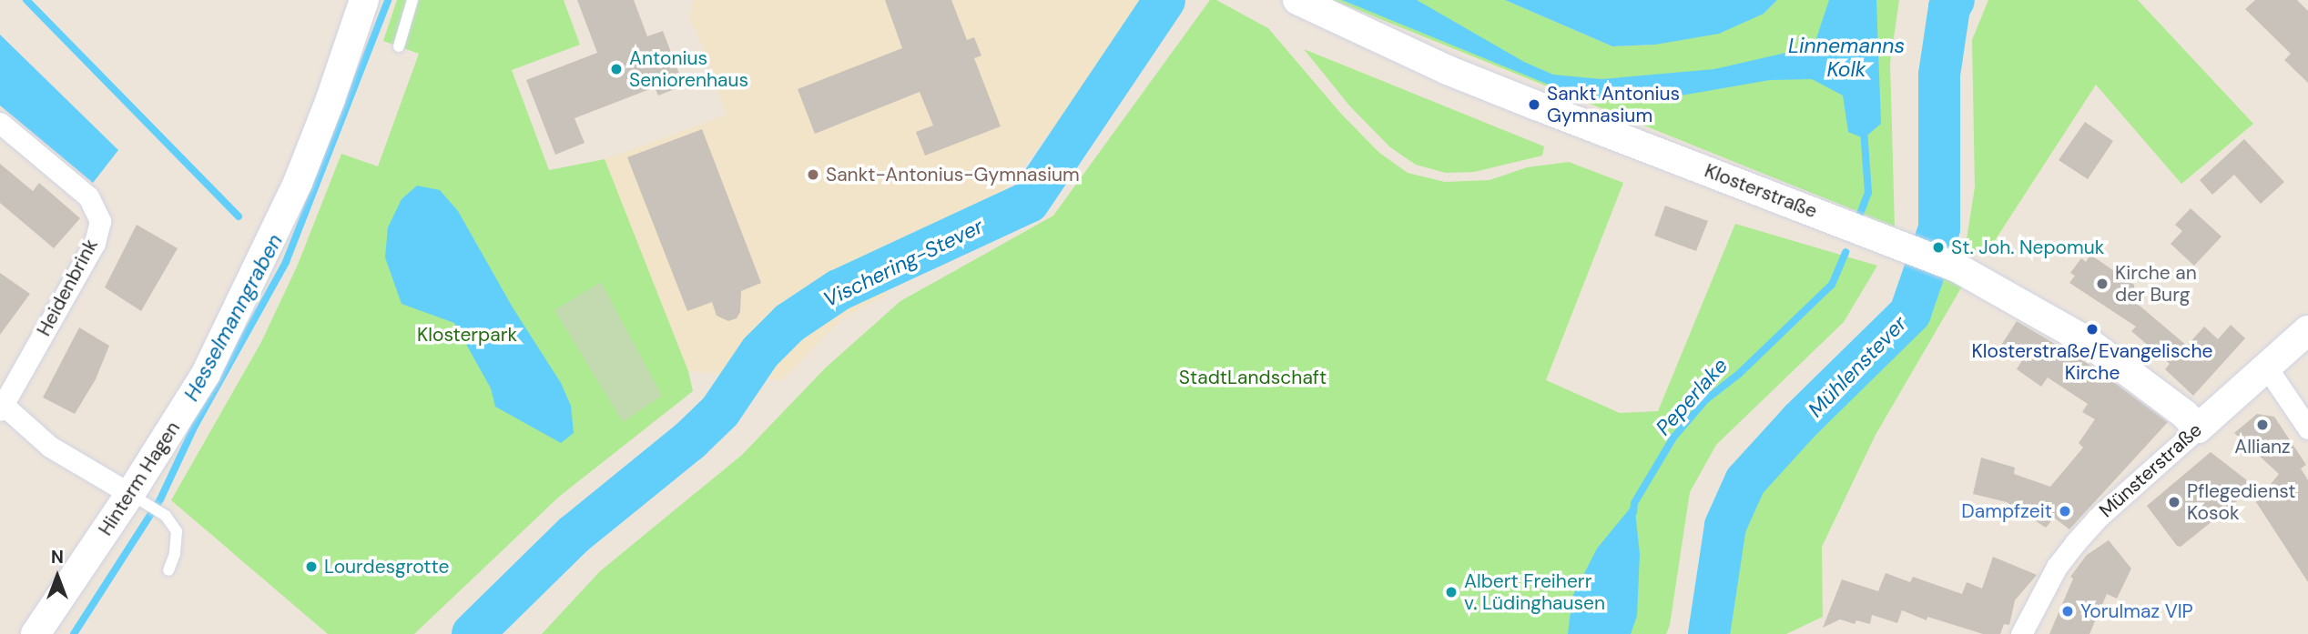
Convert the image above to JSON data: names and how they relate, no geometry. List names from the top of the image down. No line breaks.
{"streets":{"street":["Klosterstraße","Heidenbrink","Münsterstraße","Hinterm Hagen"]},"crossings":[["Klosterstraße","Münsterstraße"]],"water":["Linnemanns Kolk","Vischering-Stever","Hesselmanngraben","Mühlenstever","Peperlake"],"parks":["Klosterpark","StadtLandschaft"],"places":["Antonius Seniorenhaus","Sankt Antonius Gymnasium","Sankt-Antonius-Gymnasium","St. Joh. Nepomuk","Kirche an der Burg","Klosterstraße/Evangelische Kirche","Allianz","Pflegedienst Kosok","Dampfzeit","Lourdesgrotte","Albert Freiherr v. Lüdinghausen","Yorulmaz VIP"],"north":"top"}
